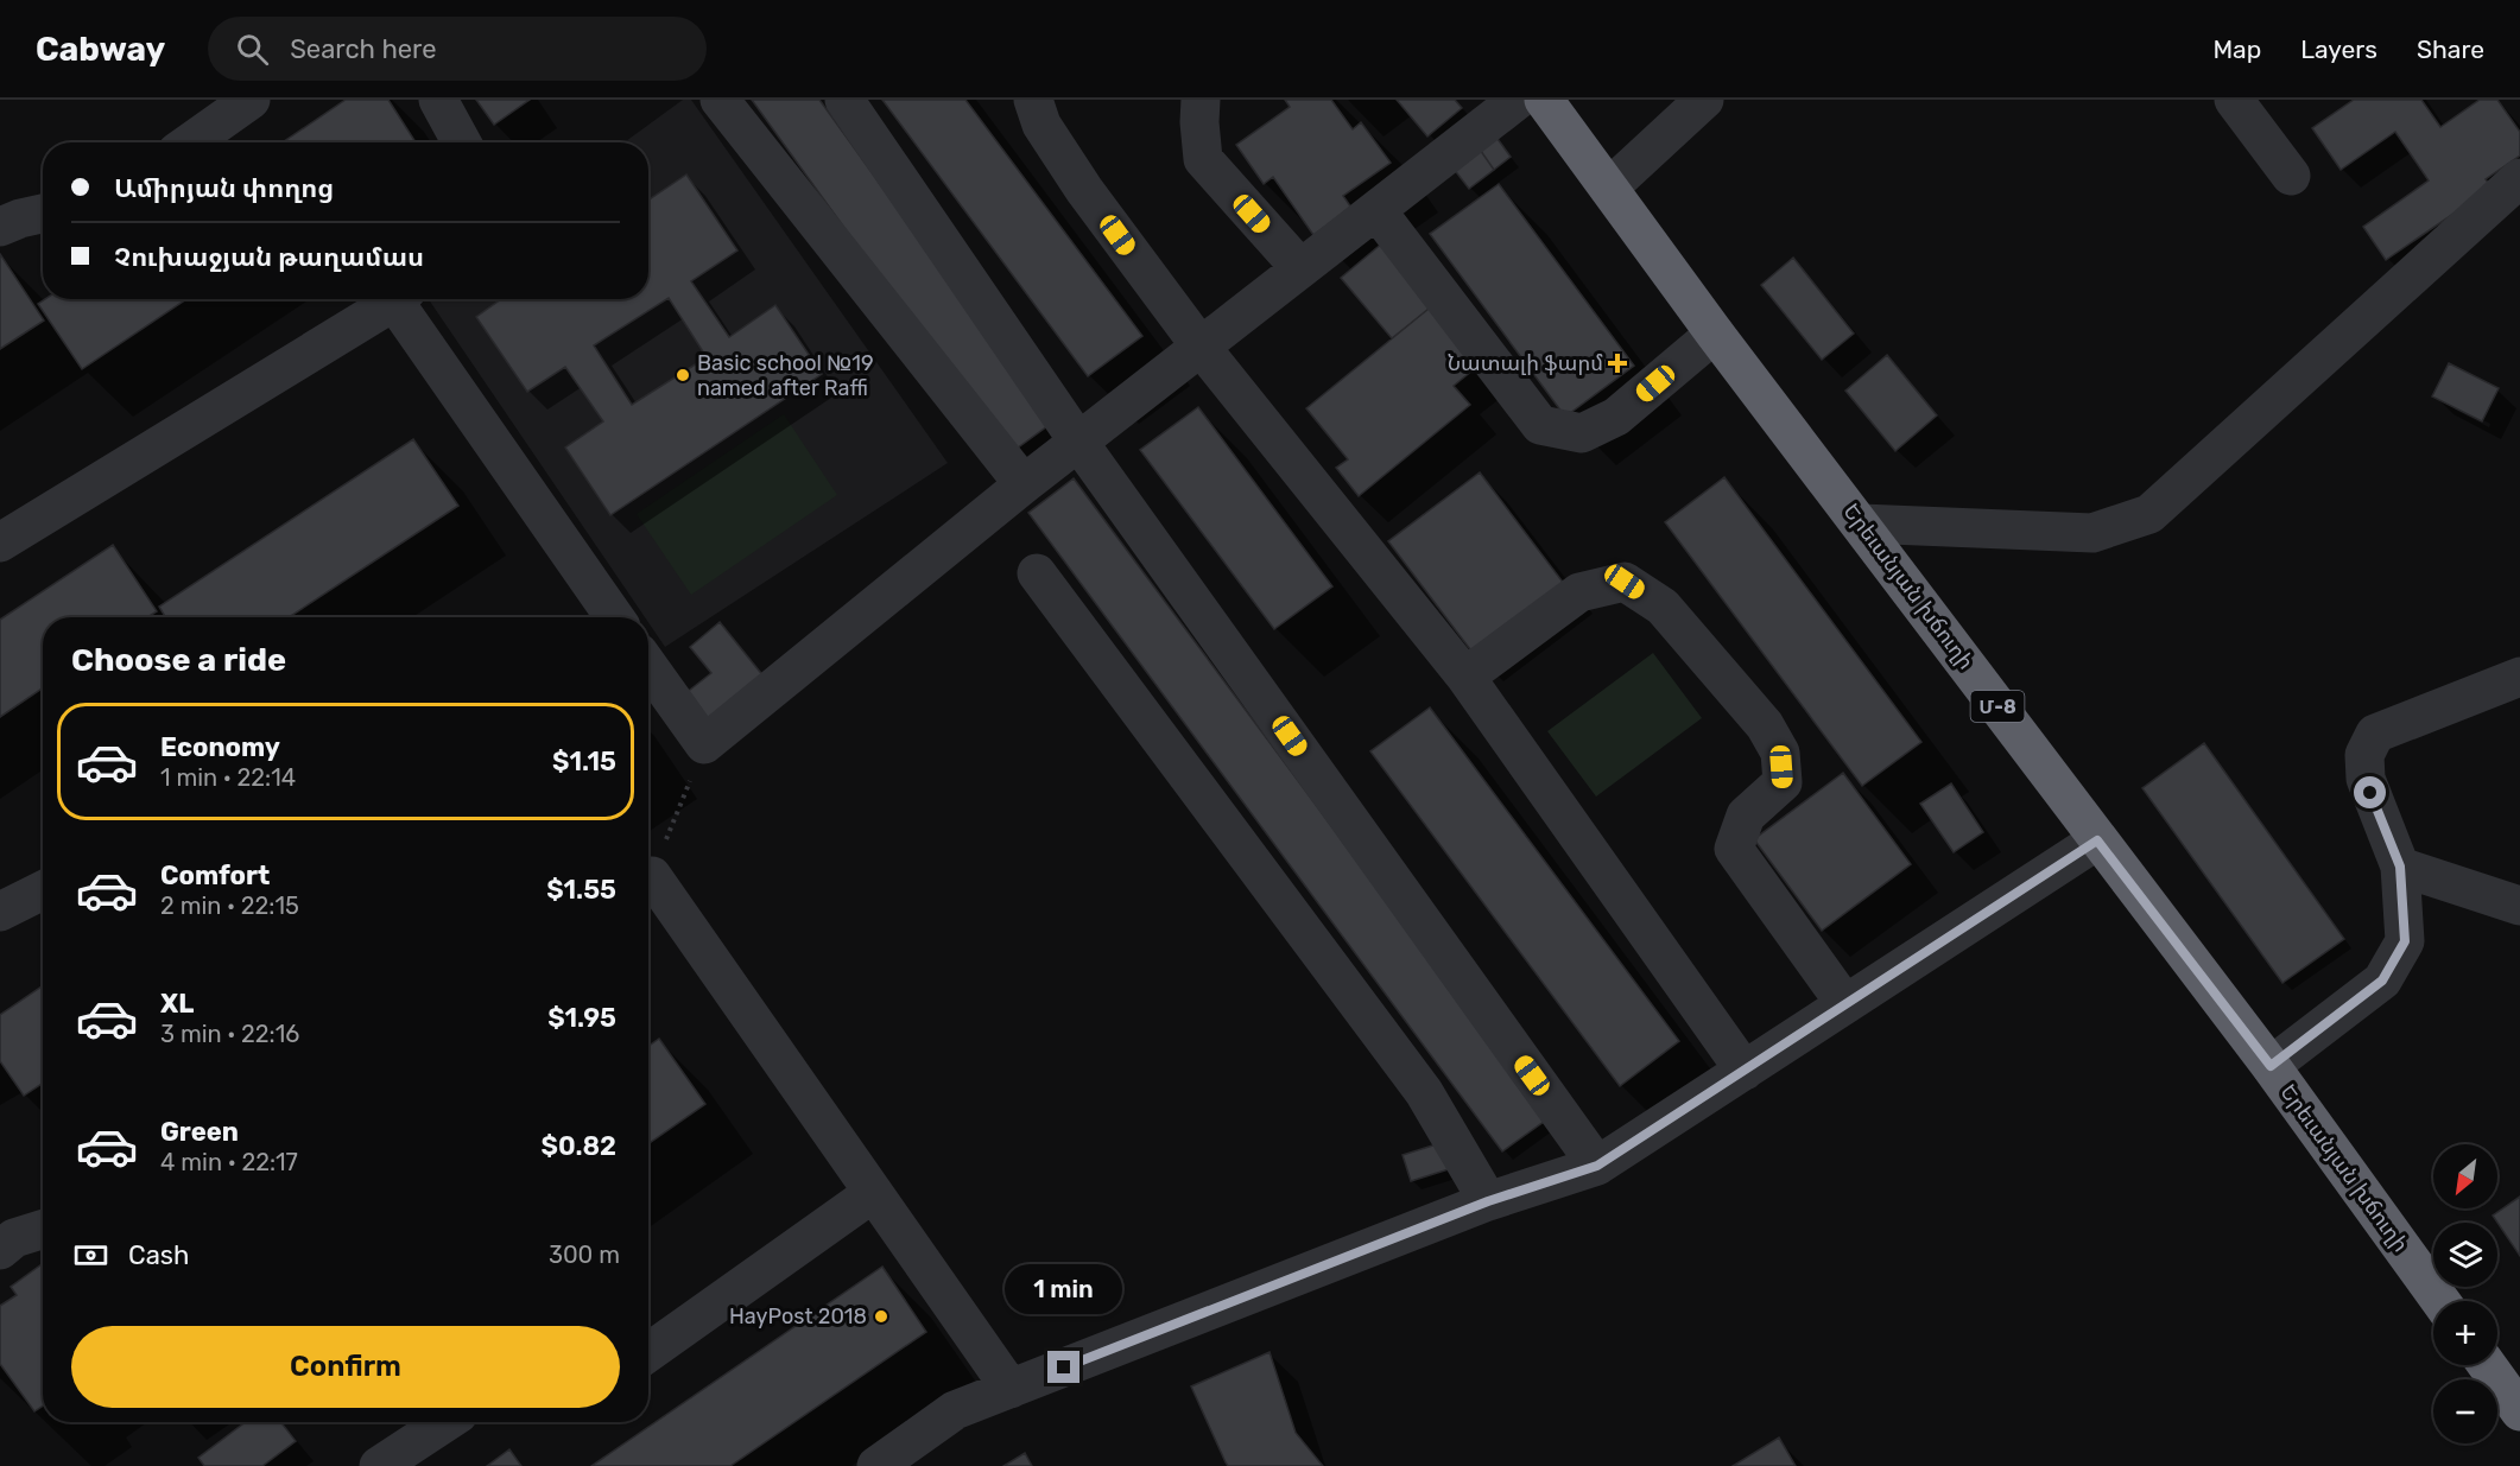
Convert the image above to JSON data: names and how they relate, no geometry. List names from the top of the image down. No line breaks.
{"streets":{"highway":["Երեւանյան խճուղի","Մ-8"]},"places":{"health":["Նատալի ֆարմ"],"other":["Basic school №19 named after Raffi","HayPost 2018"]},"north":"bottom left","page":{"header":"Cabway","search":"Search here","nav":["Map","Layers","Share"],"banner":["Ամիրյան փողոց","Չուխաջյան թաղամաս"],"heading":"Choose a ride","list":[{"name":"Economy","note":"1 min · 22:14","value":"$1.15"},{"name":"Comfort","note":"2 min · 22:15","value":"$1.55"},{"name":"XL","note":"3 min · 22:16","value":"$1.95"},{"name":"Green","note":"4 min · 22:17","value":"$0.82"}],"map_buttons":["+","−"],"pay":["Cash","300 m"],"bubble":"1 min","buttons":"Confirm"}}
